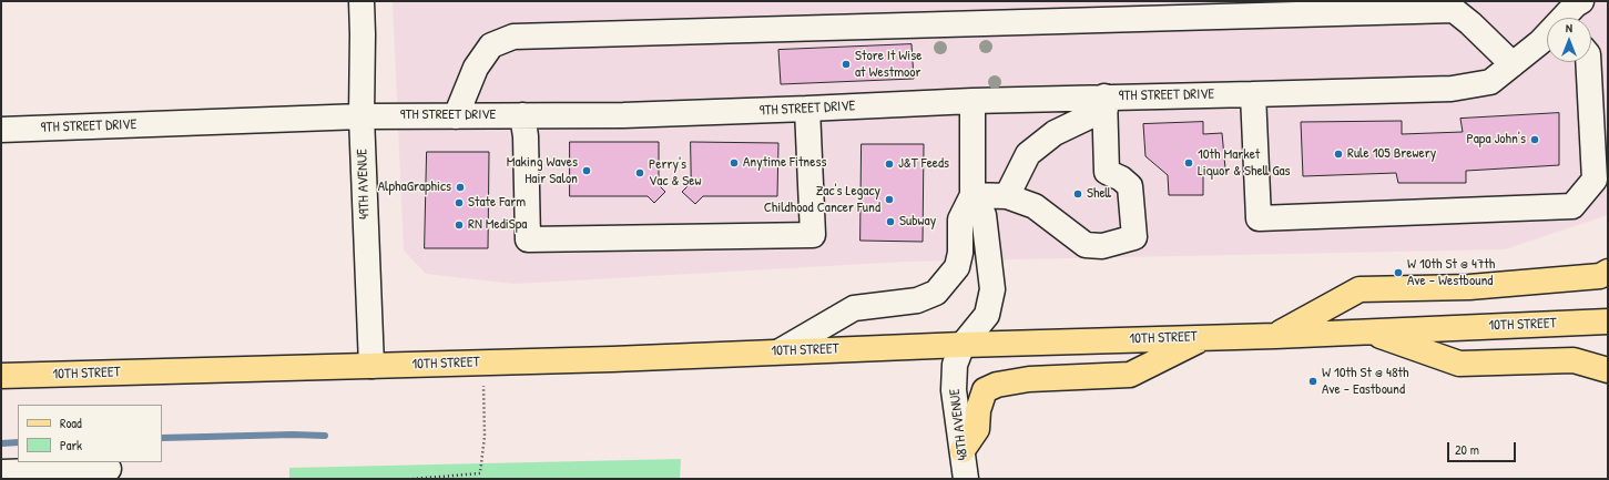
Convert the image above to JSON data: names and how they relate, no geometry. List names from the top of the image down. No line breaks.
{"streets":{"main road":["10TH STREET"],"street":["9TH STREET DRIVE","49TH AVENUE","48TH AVENUE"]},"crossings":[["9TH STREET DRIVE","49TH AVENUE"],["49TH AVENUE","10TH STREET"],["10TH STREET","48TH AVENUE"]],"places":["Store It Wise at Westmoor","Papa John's","Rule 105 Brewery","Anytime Fitness","10th Market Liquor & Shell Gas","J&T Feeds","Making Waves Hair Salon","Perry's Vac & Sew","AlphaGraphics","Shell","Zac's Legacy Childhood Cancer Fund","State Farm","Subway","RN MediSpa","W 10th St @ 47th Ave - Westbound","W 10th St @ 48th Ave - Eastbound"],"legend":["Road","Park"],"scale_bar":"20 m","north":"top"}
